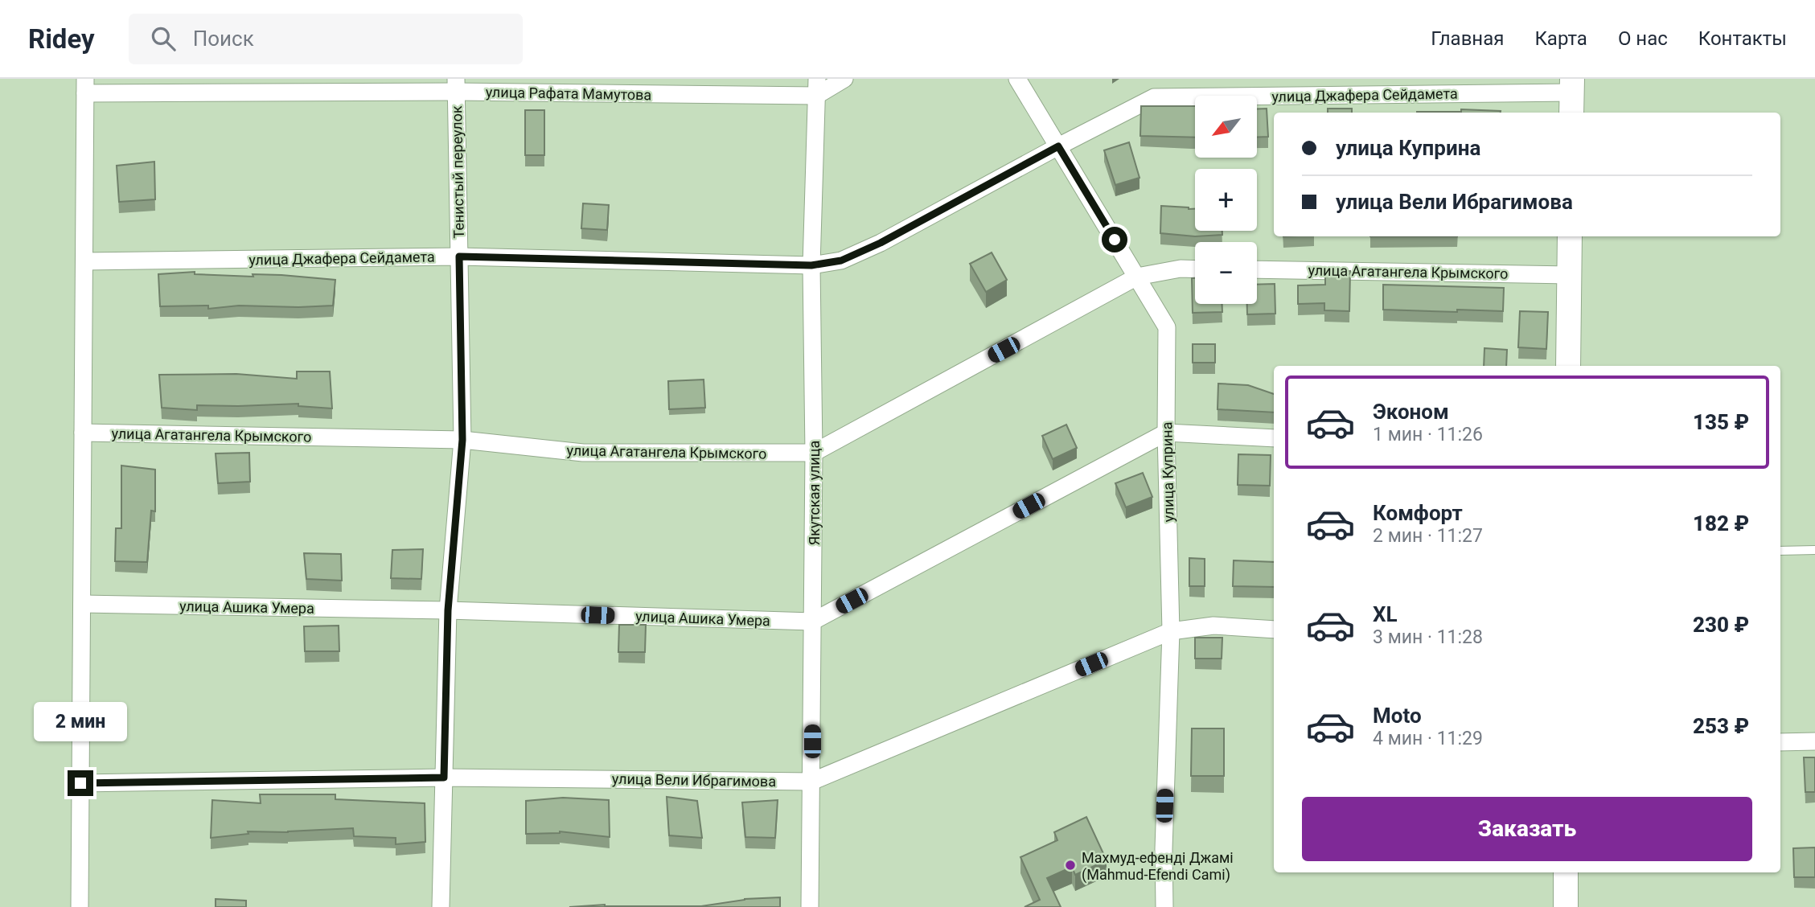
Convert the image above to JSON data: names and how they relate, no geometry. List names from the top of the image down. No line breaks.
{"streets":{"street":["улица Рафата Мамутова","улица Джафера Сейдамета","Тенистый переулок","улица Агатангела Крымского","улица Куприна","Якутская улица","улица Ашика Умера","улица Вели Ибрагимова"]},"crossings":[["улица Рафата Мамутова","Тенистый переулок"],["улица Рафата Мамутова","Якутская улица"],["улица Джафера Сейдамета","Тенистый переулок"],["улица Джафера Сейдамета","улица Куприна"],["улица Джафера Сейдамета","Якутская улица"],["Тенистый переулок","улица Агатангела Крымского"],["Тенистый переулок","улица Ашика Умера"],["Тенистый переулок","улица Вели Ибрагимова"],["улица Агатангела Крымского","улица Куприна"],["улица Агатангела Крымского","Якутская улица"],["улица Куприна","улица Ашика Умера"],["улица Куприна","улица Вели Ибрагимова"],["Якутская улица","улица Ашика Умера"],["Якутская улица","улица Вели Ибрагимова"]],"places":["Махмуд-ефенді Джамі (Mahmud-Efendi Cami)"],"north":"bottom left","page":{"header":"Ridey","search":"Поиск","nav":["Главная","Карта","О нас","Контакты"],"map_buttons":["+","−"],"banner":["улица Куприна","улица Вели Ибрагимова"],"list":[{"name":"Эконом","note":"1 мин · 11:26","value":"135 ₽"},{"name":"Комфорт","note":"2 мин · 11:27","value":"182 ₽"},{"name":"XL","note":"3 мин · 11:28","value":"230 ₽"},{"name":"Moto","note":"4 мин · 11:29","value":"253 ₽"}],"bubble":"2 мин","buttons":"Заказать"}}
